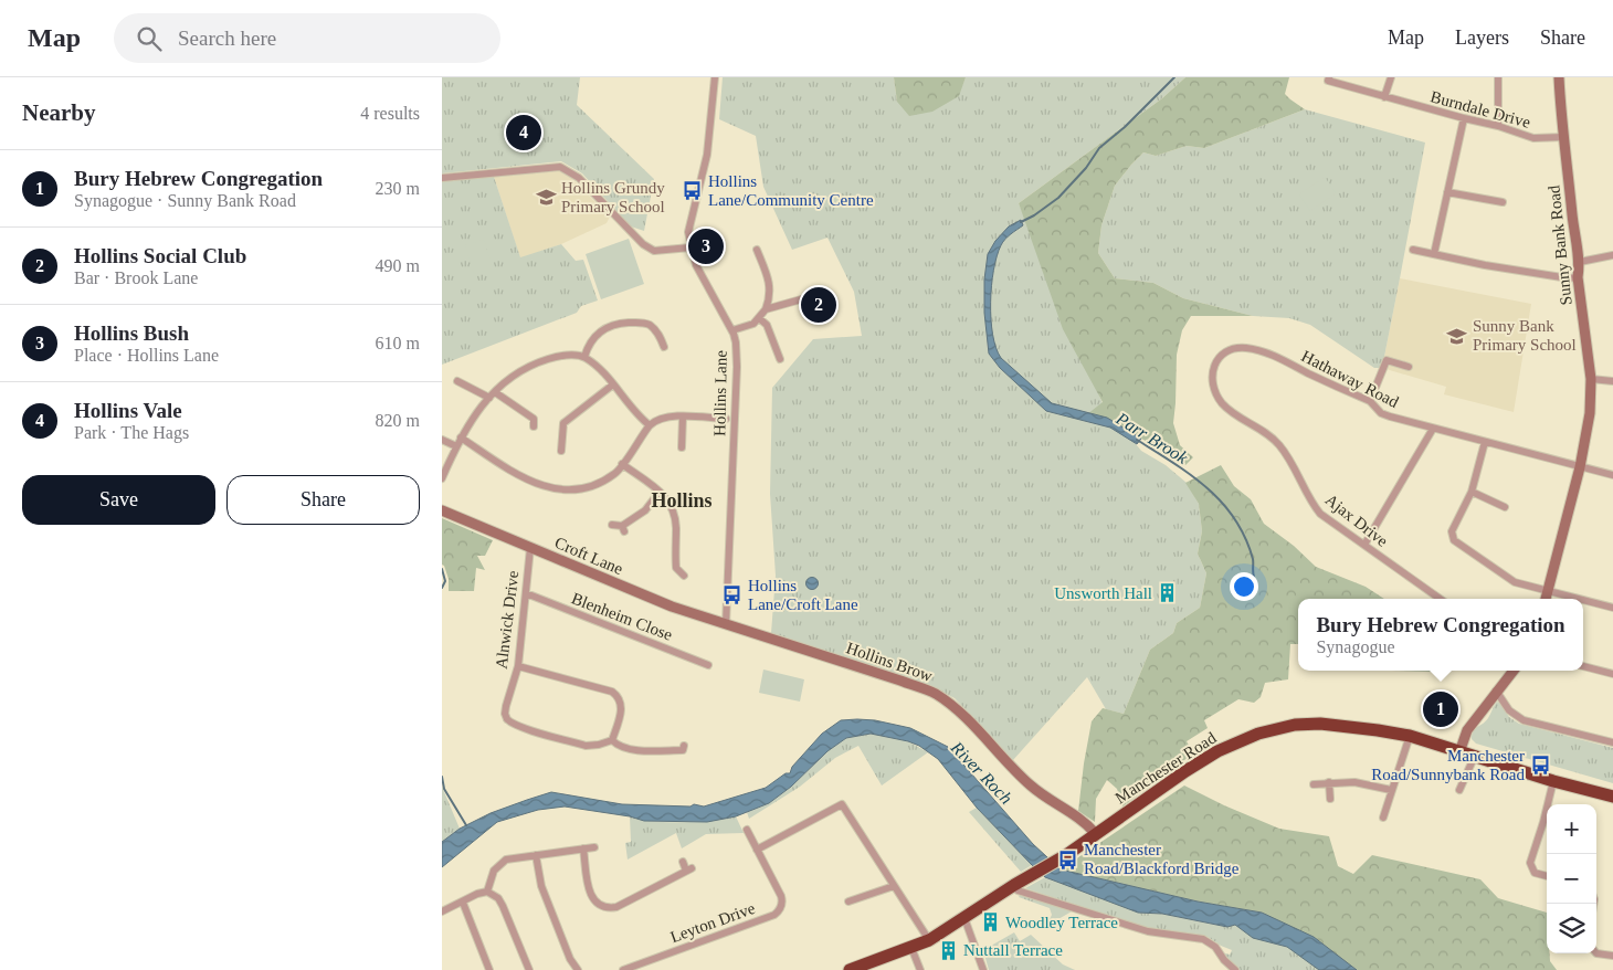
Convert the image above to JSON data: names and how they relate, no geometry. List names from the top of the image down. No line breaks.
{"streets":{"highway":["Manchester Road"],"street":["Burndale Drive","Sunny Bank Road","Hathaway Road","Hollins Lane","Ajax Drive","Croft Lane","Blenheim Close","Alnwick Drive","Hollins Brow","Leyton Drive"]},"crossings":[["Burndale Drive","Sunny Bank Road"],["Sunny Bank Road","Hathaway Road"],["Hathaway Road","Ajax Drive"],["Hollins Lane","Croft Lane"],["Hollins Lane","Hollins Brow"],["Croft Lane","Alnwick Drive"],["Croft Lane","Hollins Brow"],["Blenheim Close","Alnwick Drive"],["Hollins Brow","Manchester Road"]],"districts":["Hollins"],"water":["Parr Brook","River Roch"],"places":{"bus stop":["Hollins Lane/Community Centre","Hollins Lane/Croft Lane","Manchester Road/Sunnybank Road","Manchester Road/Blackford Bridge"],"school or university":["Hollins Grundy Primary School","Sunny Bank Primary School"],"building":["Unsworth Hall","Woodley Terrace","Nuttall Terrace"]},"page":{"header":"Map","search":"Search here","nav":["Map","Layers","Share"],"heading":["Nearby","4 results"],"pins":["4","3","2","1"],"list":[{"mark":"1","name":"Bury Hebrew Congregation","note":"Synagogue · Sunny Bank Road","value":"230 m"},{"mark":"2","name":"Hollins Social Club","note":"Bar · Brook Lane","value":"490 m"},{"mark":"3","name":"Hollins Bush","note":"Place · Hollins Lane","value":"610 m"},{"mark":"4","name":"Hollins Vale","note":"Park · The Hags","value":"820 m"}],"buttons":["Save","Share"],"popup":["Bury Hebrew Congregation","Synagogue"],"map_buttons":["+","−"]}}
